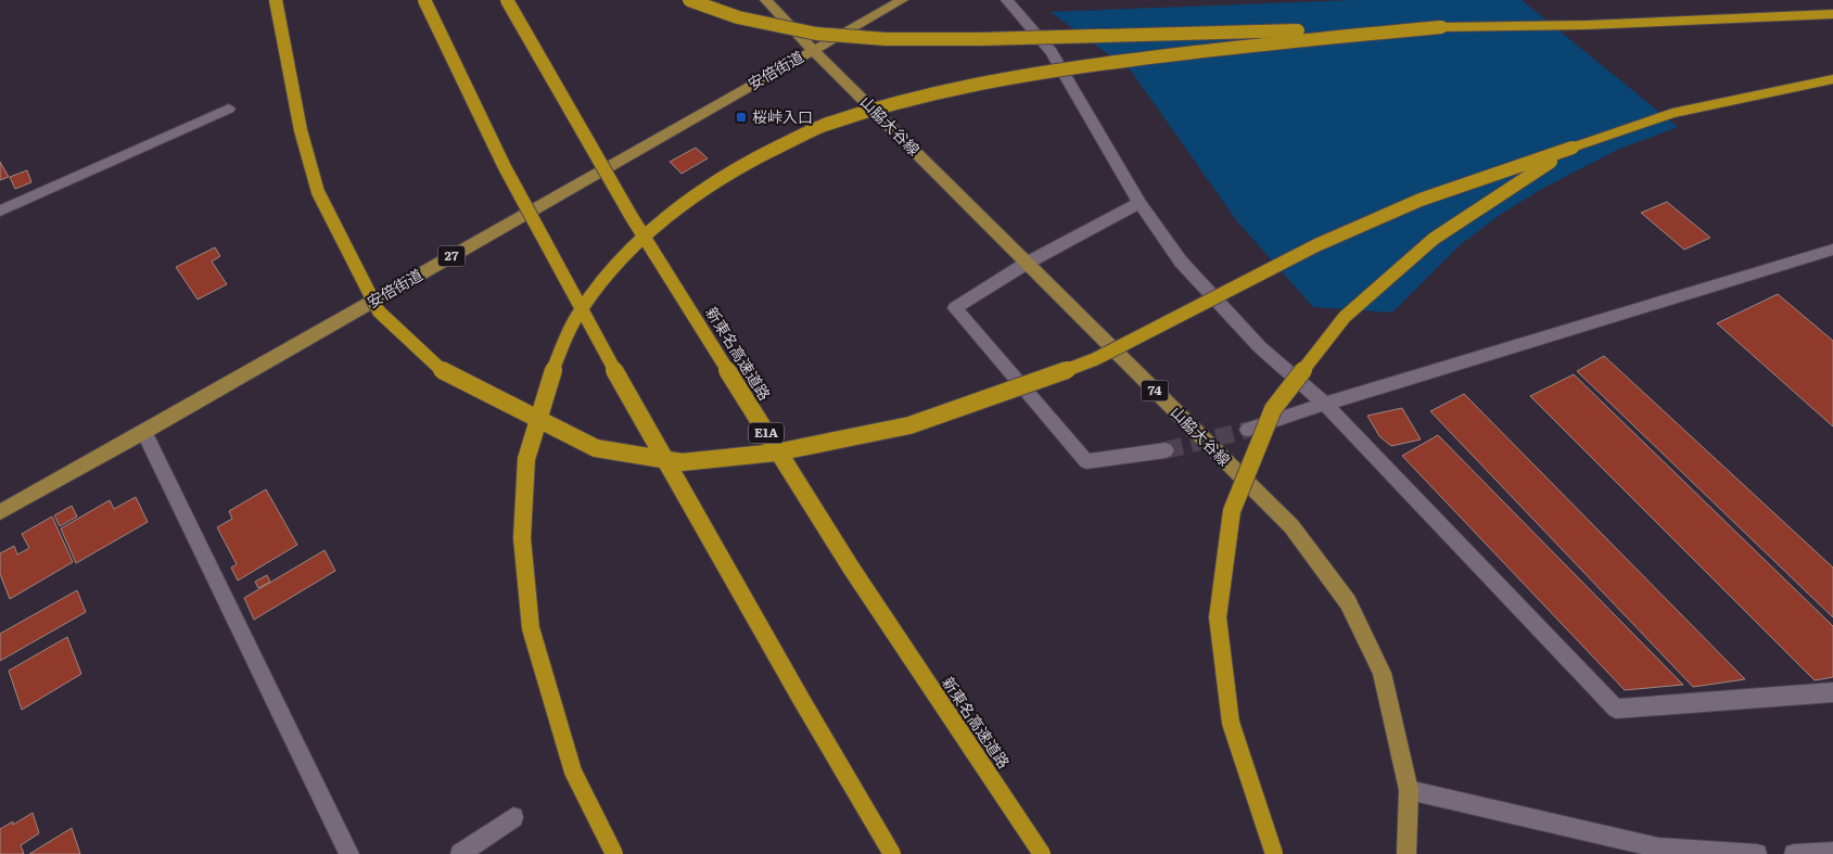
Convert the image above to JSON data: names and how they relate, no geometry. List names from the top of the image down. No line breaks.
{"streets":{"highway":["新東名高速道路","E1A"],"main road":["安倍街道","山脇大谷線","27","74"]},"crossings":[["安倍街道","山脇大谷線"]],"places":{"transit":["桜峠入口"]}}
